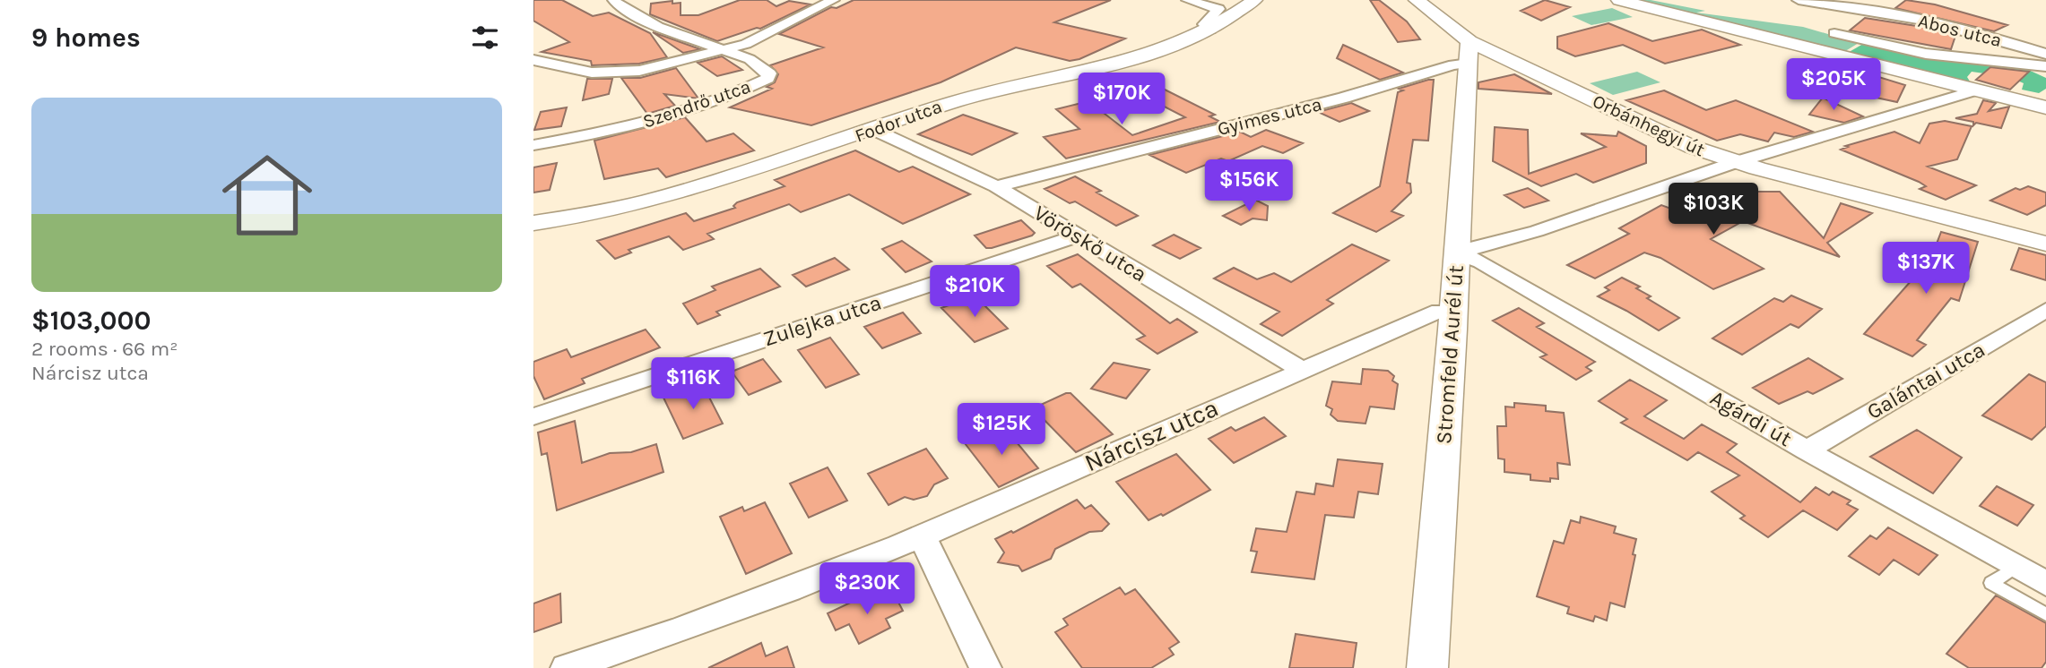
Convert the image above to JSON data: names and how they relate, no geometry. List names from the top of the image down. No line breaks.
{"streets":{"street":["Abos utca","Szendrő utca","Gyimes utca","Fodor utca","Orbánhegyi út","Vöröskő utca","Zulejka utca","Stromfeld Aurél út","Galántai utca","Agárdi út","Nárcisz utca"]},"crossings":[["Gyimes utca","Orbánhegyi út"],["Gyimes utca","Vöröskő utca"],["Gyimes utca","Stromfeld Aurél út"],["Fodor utca","Vöröskő utca"],["Orbánhegyi út","Stromfeld Aurél út"],["Vöröskő utca","Zulejka utca"],["Vöröskő utca","Nárcisz utca"],["Stromfeld Aurél út","Agárdi út"],["Stromfeld Aurél út","Nárcisz utca"],["Galántai utca","Agárdi út"]],"page":{"heading":"9 homes","price":["$205K","$170K","$156K","$103K","$137K","$210K","$116K","$125K","$230K"],"list":[{"name":"$103,000","note":"2 rooms · 66 m² · Nárcisz utca"}]}}
